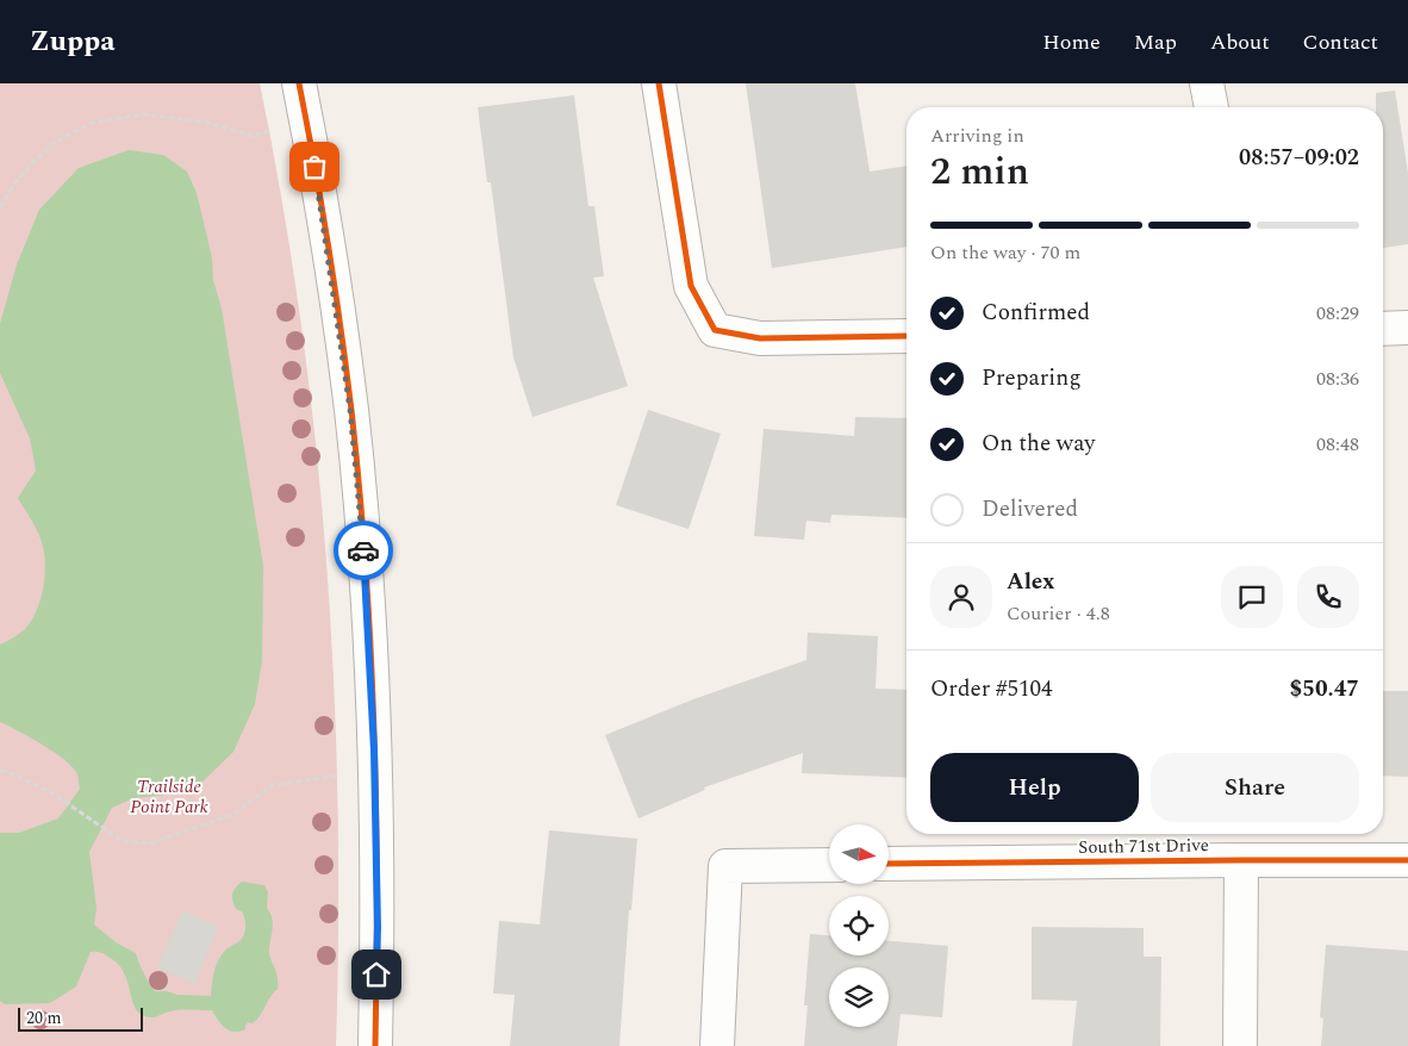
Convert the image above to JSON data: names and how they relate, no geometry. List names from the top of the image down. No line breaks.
{"streets":{"street":["South 71st Drive"]},"parks":["Trailside Point Park"],"scale_bar":"20 m","north":"right","page":{"header":"Zuppa","nav":["Home","Map","About","Contact"],"heading":["2 min","Arriving in","08:57–09:02"],"panel":["Alex","Courier · 4.8","Order #5104","$50.47"],"bar":"On the way · 70 m","list":[["Confirmed","08:29"],["Preparing","08:36"],["On the way","08:48"],"Delivered"],"buttons":["Help","Share"],"scale":"20 m"}}
